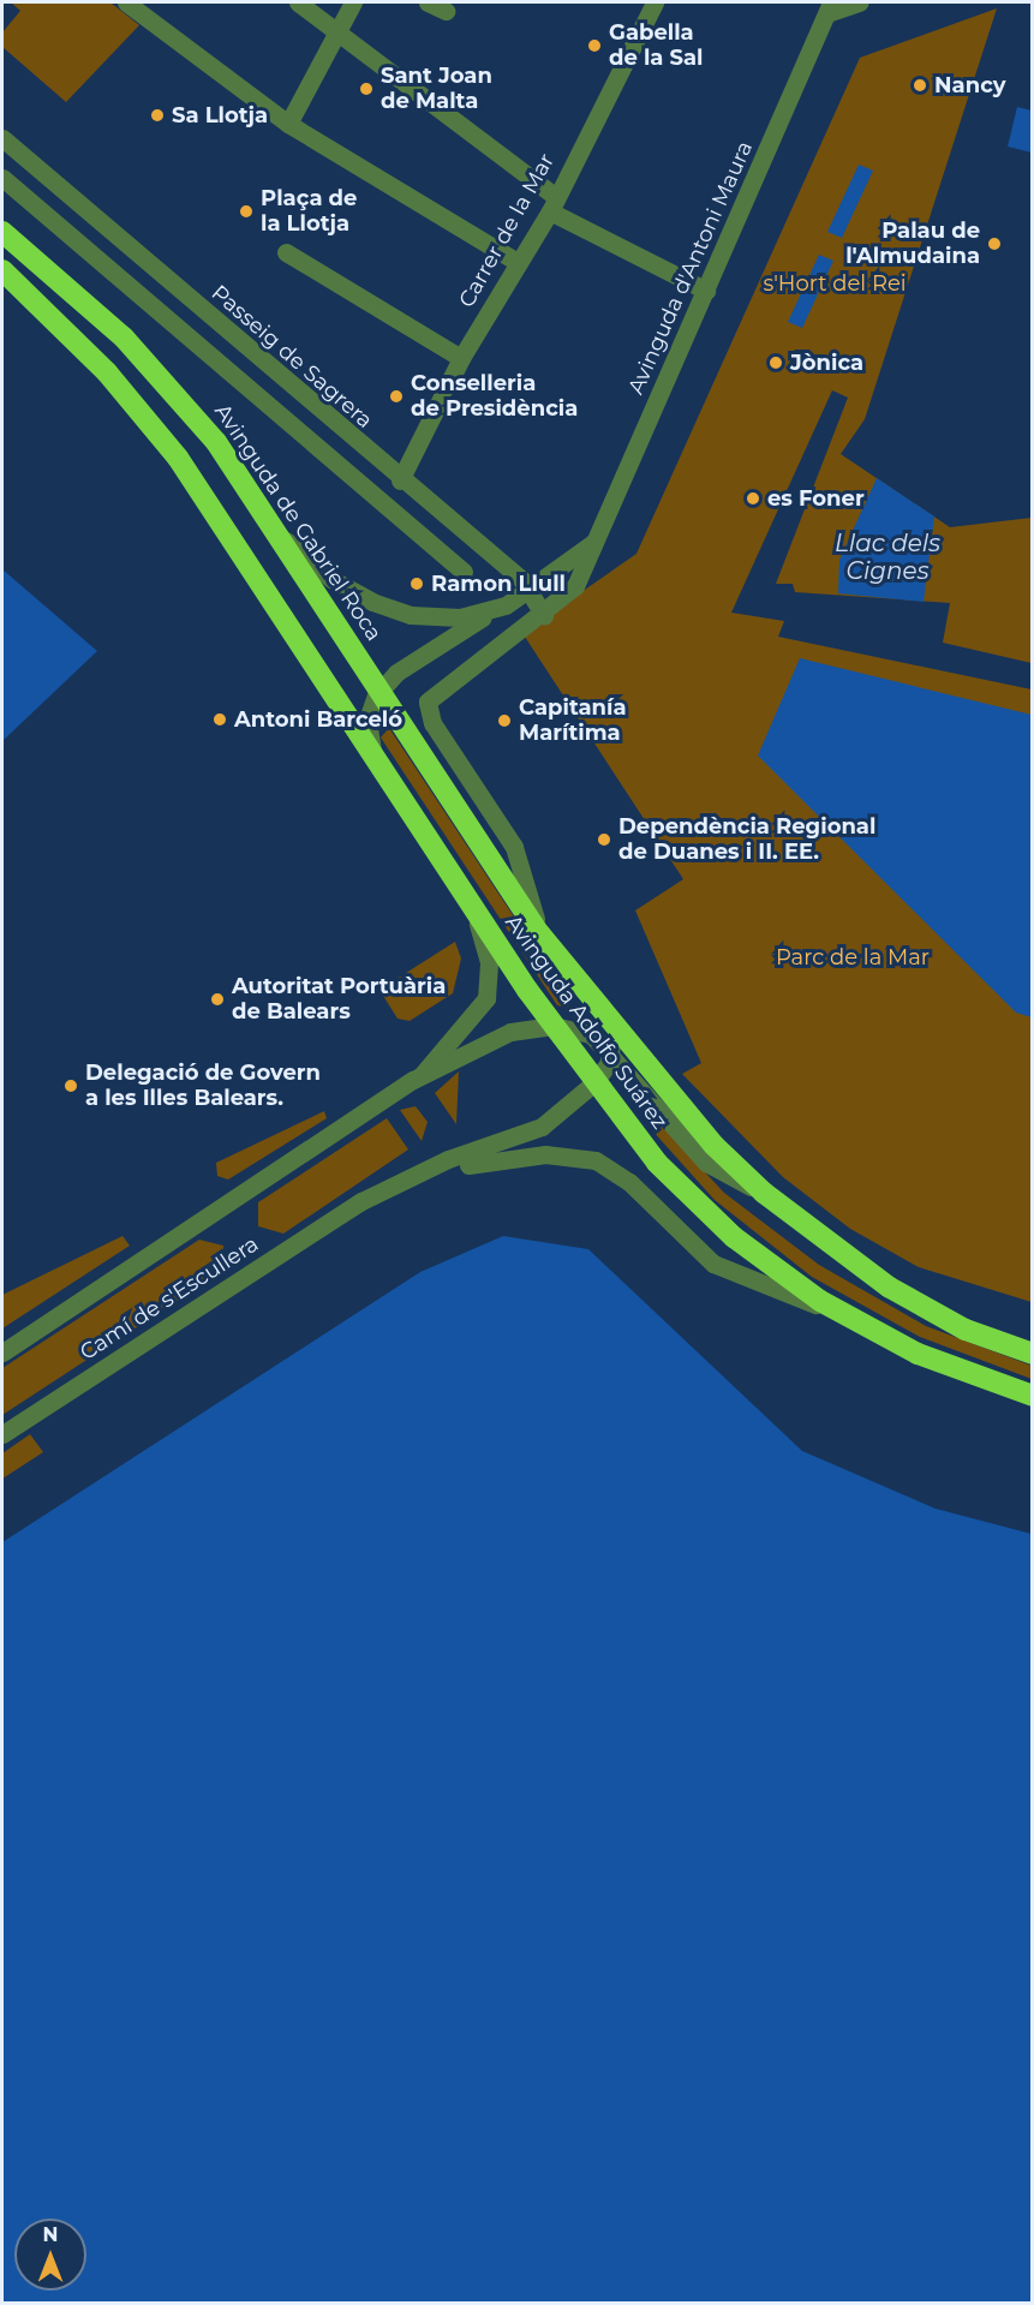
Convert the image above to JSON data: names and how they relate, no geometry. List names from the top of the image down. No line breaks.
{"streets":{"highway":["Avinguda de Gabriel Roca","Avinguda Adolfo Suárez"],"street":["Carrer de la Mar","Avinguda d'Antoni Maura","Passeig de Sagrera","Camí de s'Escullera"]},"crossings":[["Carrer de la Mar","Passeig de Sagrera"],["Avinguda d'Antoni Maura","Passeig de Sagrera"],["Avinguda d'Antoni Maura","Avinguda Adolfo Suárez"],["Avinguda de Gabriel Roca","Avinguda Adolfo Suárez"]],"water":["Llac dels Cignes"],"parks":["s'Hort del Rei","Parc de la Mar"],"places":["Gabella de la Sal","Nancy","Sant Joan de Malta","Sa Llotja","Plaça de la Llotja","Palau de l'Almudaina","Jònica","Conselleria de Presidència","es Foner","Ramon Llull","Antoni Barceló","Capitanía Marítima","Dependència Regional de Duanes i II. EE.","Autoritat Portuària de Balears","Delegació de Govern a les Illes Balears."],"north":"top"}
